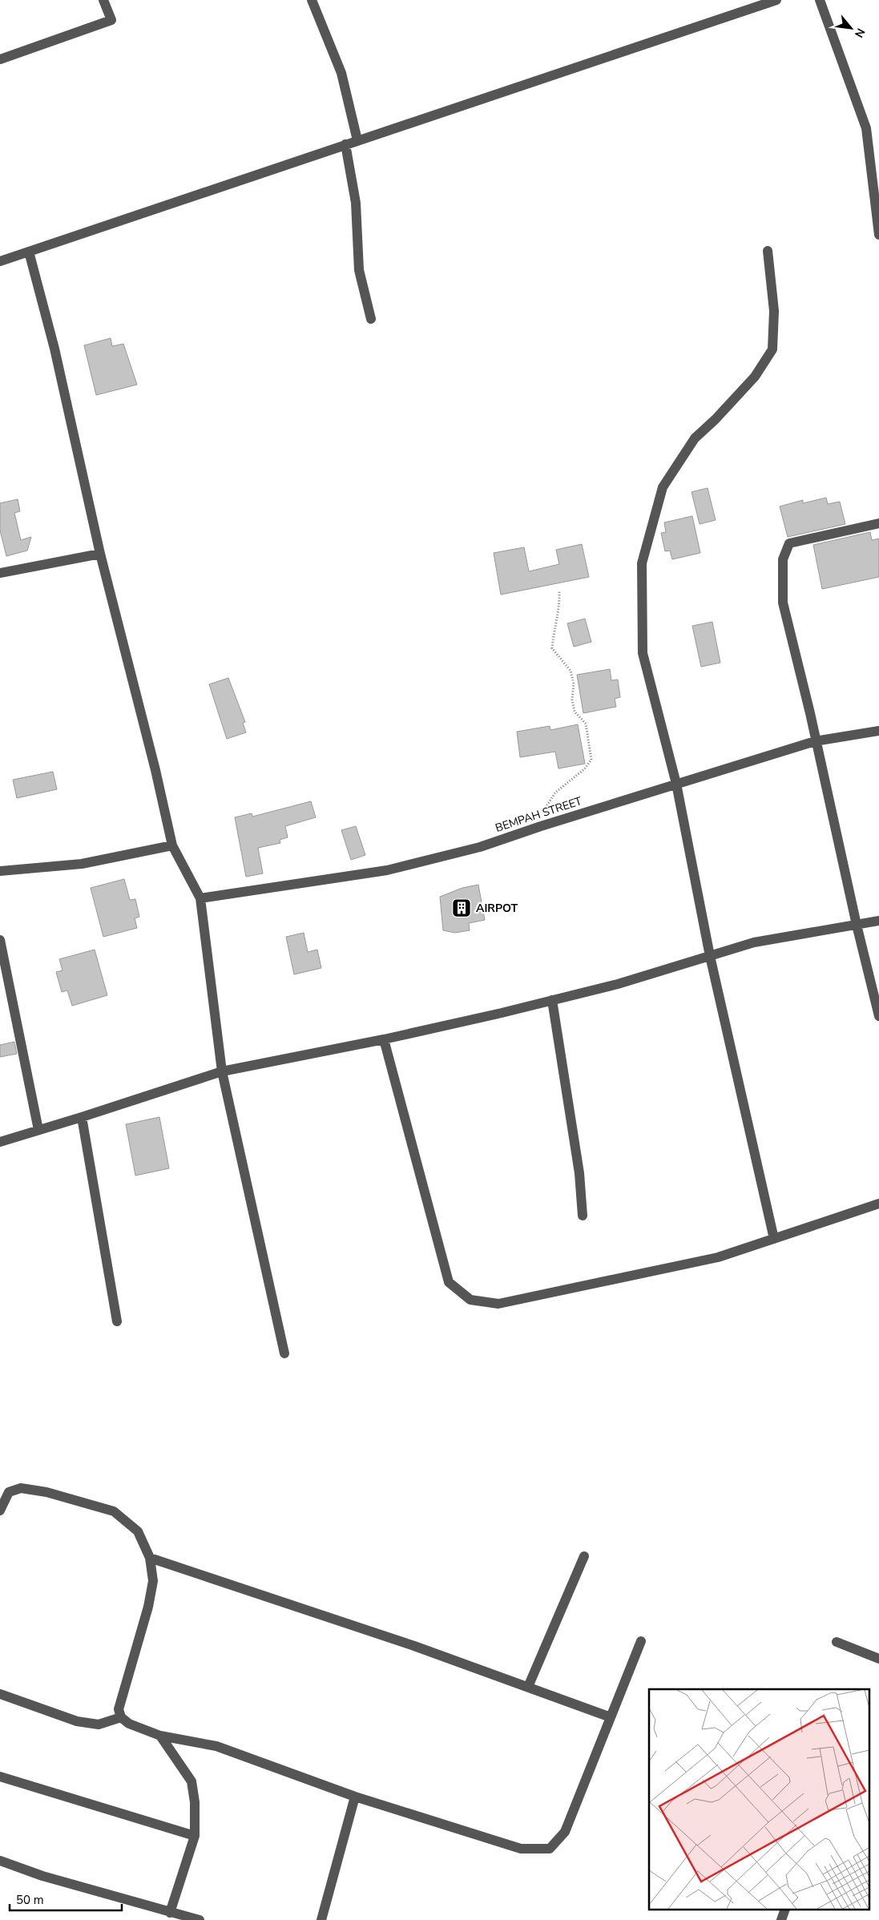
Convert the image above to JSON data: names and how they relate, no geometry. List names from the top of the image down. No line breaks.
{"streets":{"street":["BEMPAH STREET"]},"places":{"building":["AIRPOT"]},"scale_bar":"50 m","north":"bottom right"}
